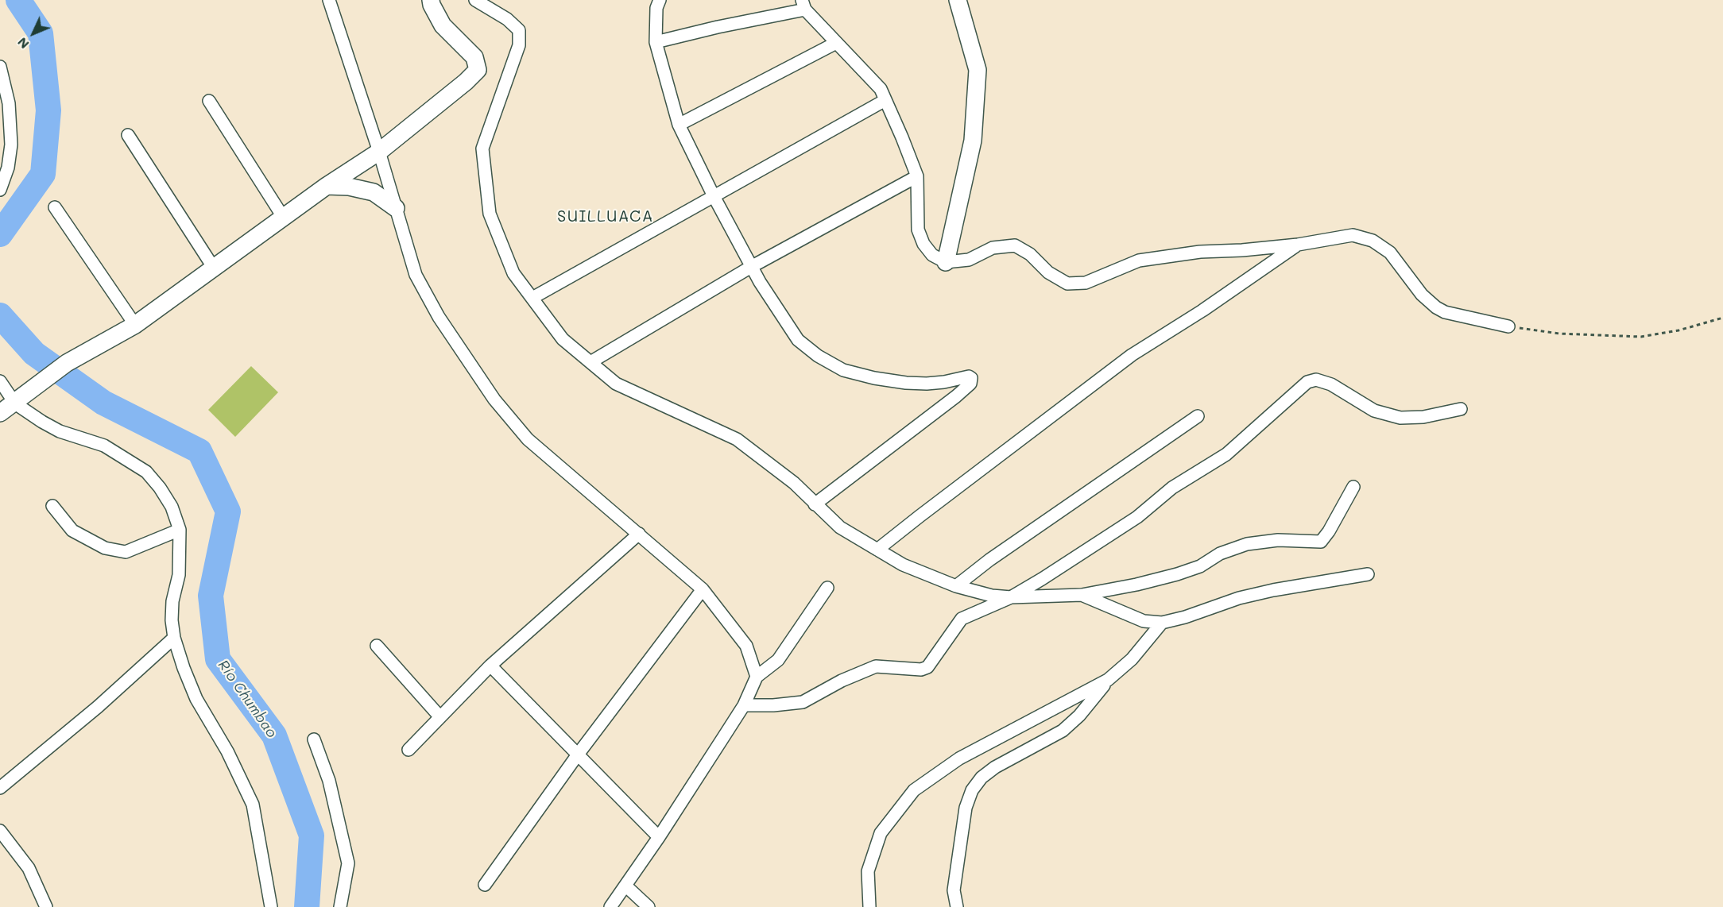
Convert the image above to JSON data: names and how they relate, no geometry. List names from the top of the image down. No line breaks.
{"districts":["SUILLUACA"],"water":["Río Chumbao"],"north":"bottom left"}
